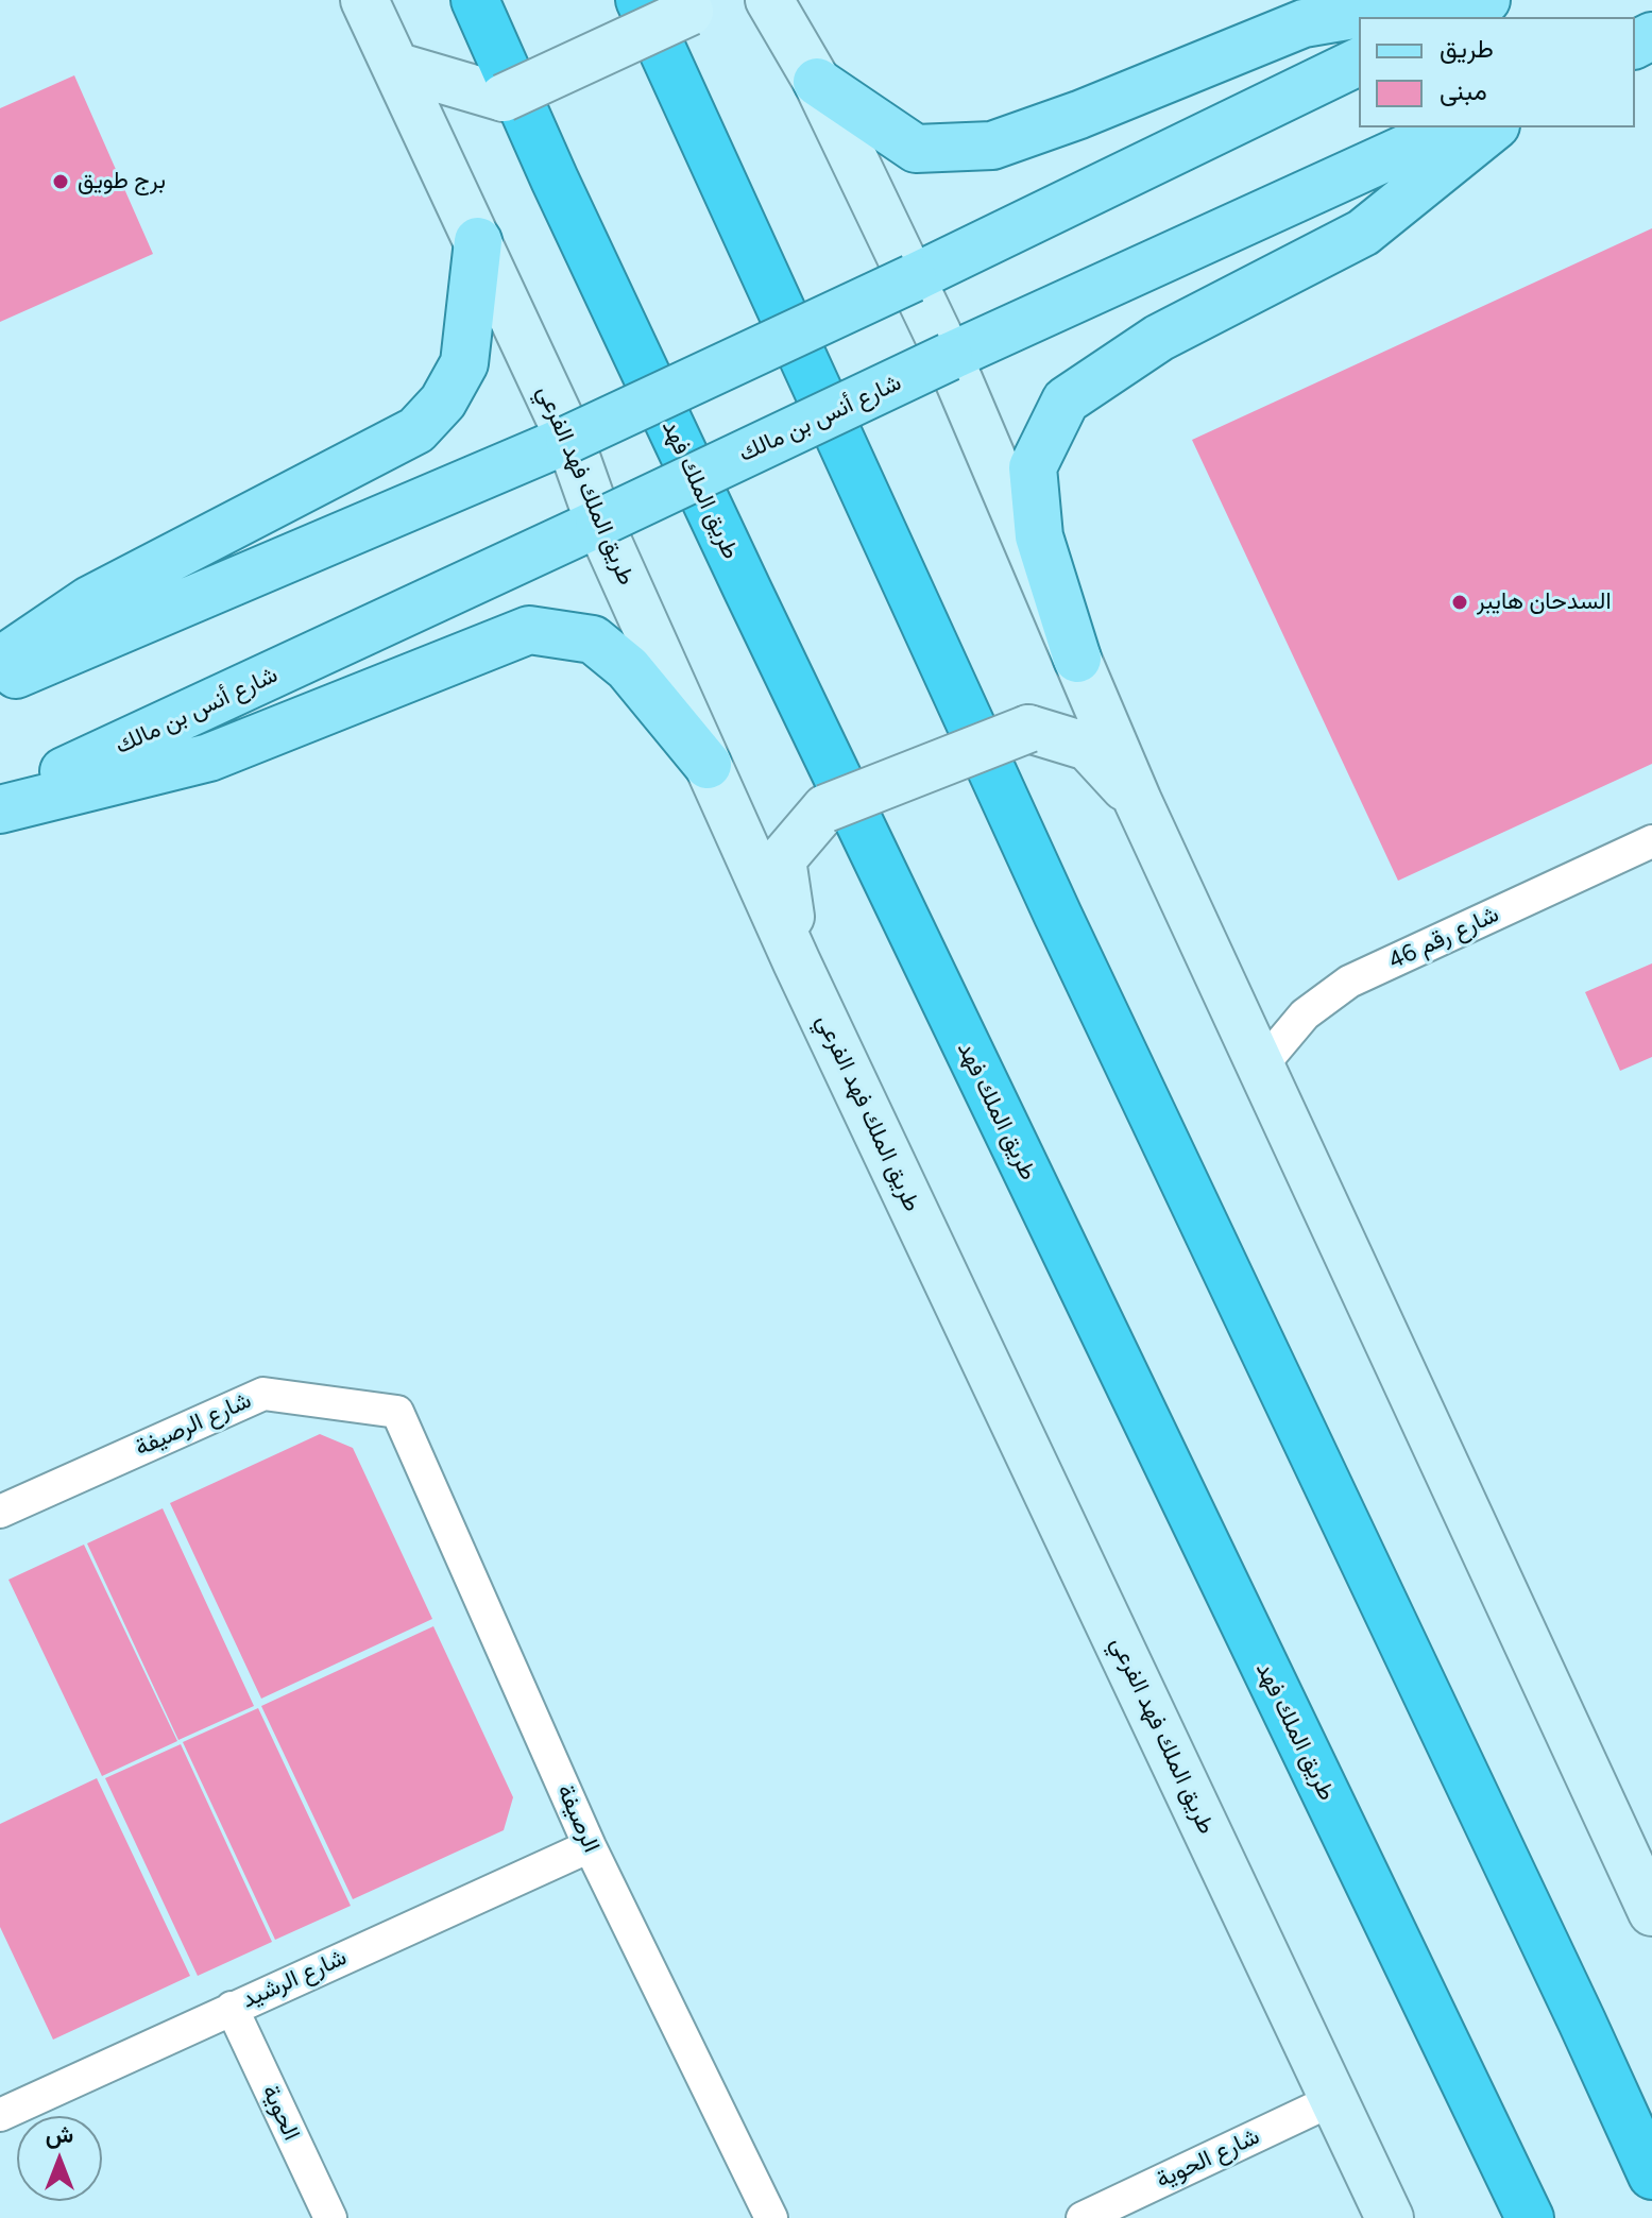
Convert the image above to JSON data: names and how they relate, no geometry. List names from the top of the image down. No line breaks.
{"streets":{"highway":["طريق الملك فهد"],"main road":["شارع أنس بن مالك","طريق الملك فهد الفرعي"],"street":["شارع رقم 46","شارع الرصيفة","الرصيفة","شارع الرشيد","الحوية","شارع الحوية"]},"crossings":[["شارع أنس بن مالك","طريق الملك فهد الفرعي"],["طريق الملك فهد الفرعي","شارع الحوية"],["شارع الرصيفة","الرصيفة"],["الرصيفة","شارع الرشيد"],["شارع الرشيد","الحوية"]],"places":["برج طويق","السدحان هايبر"],"legend":["طريق","مبنى"],"north":"top"}
